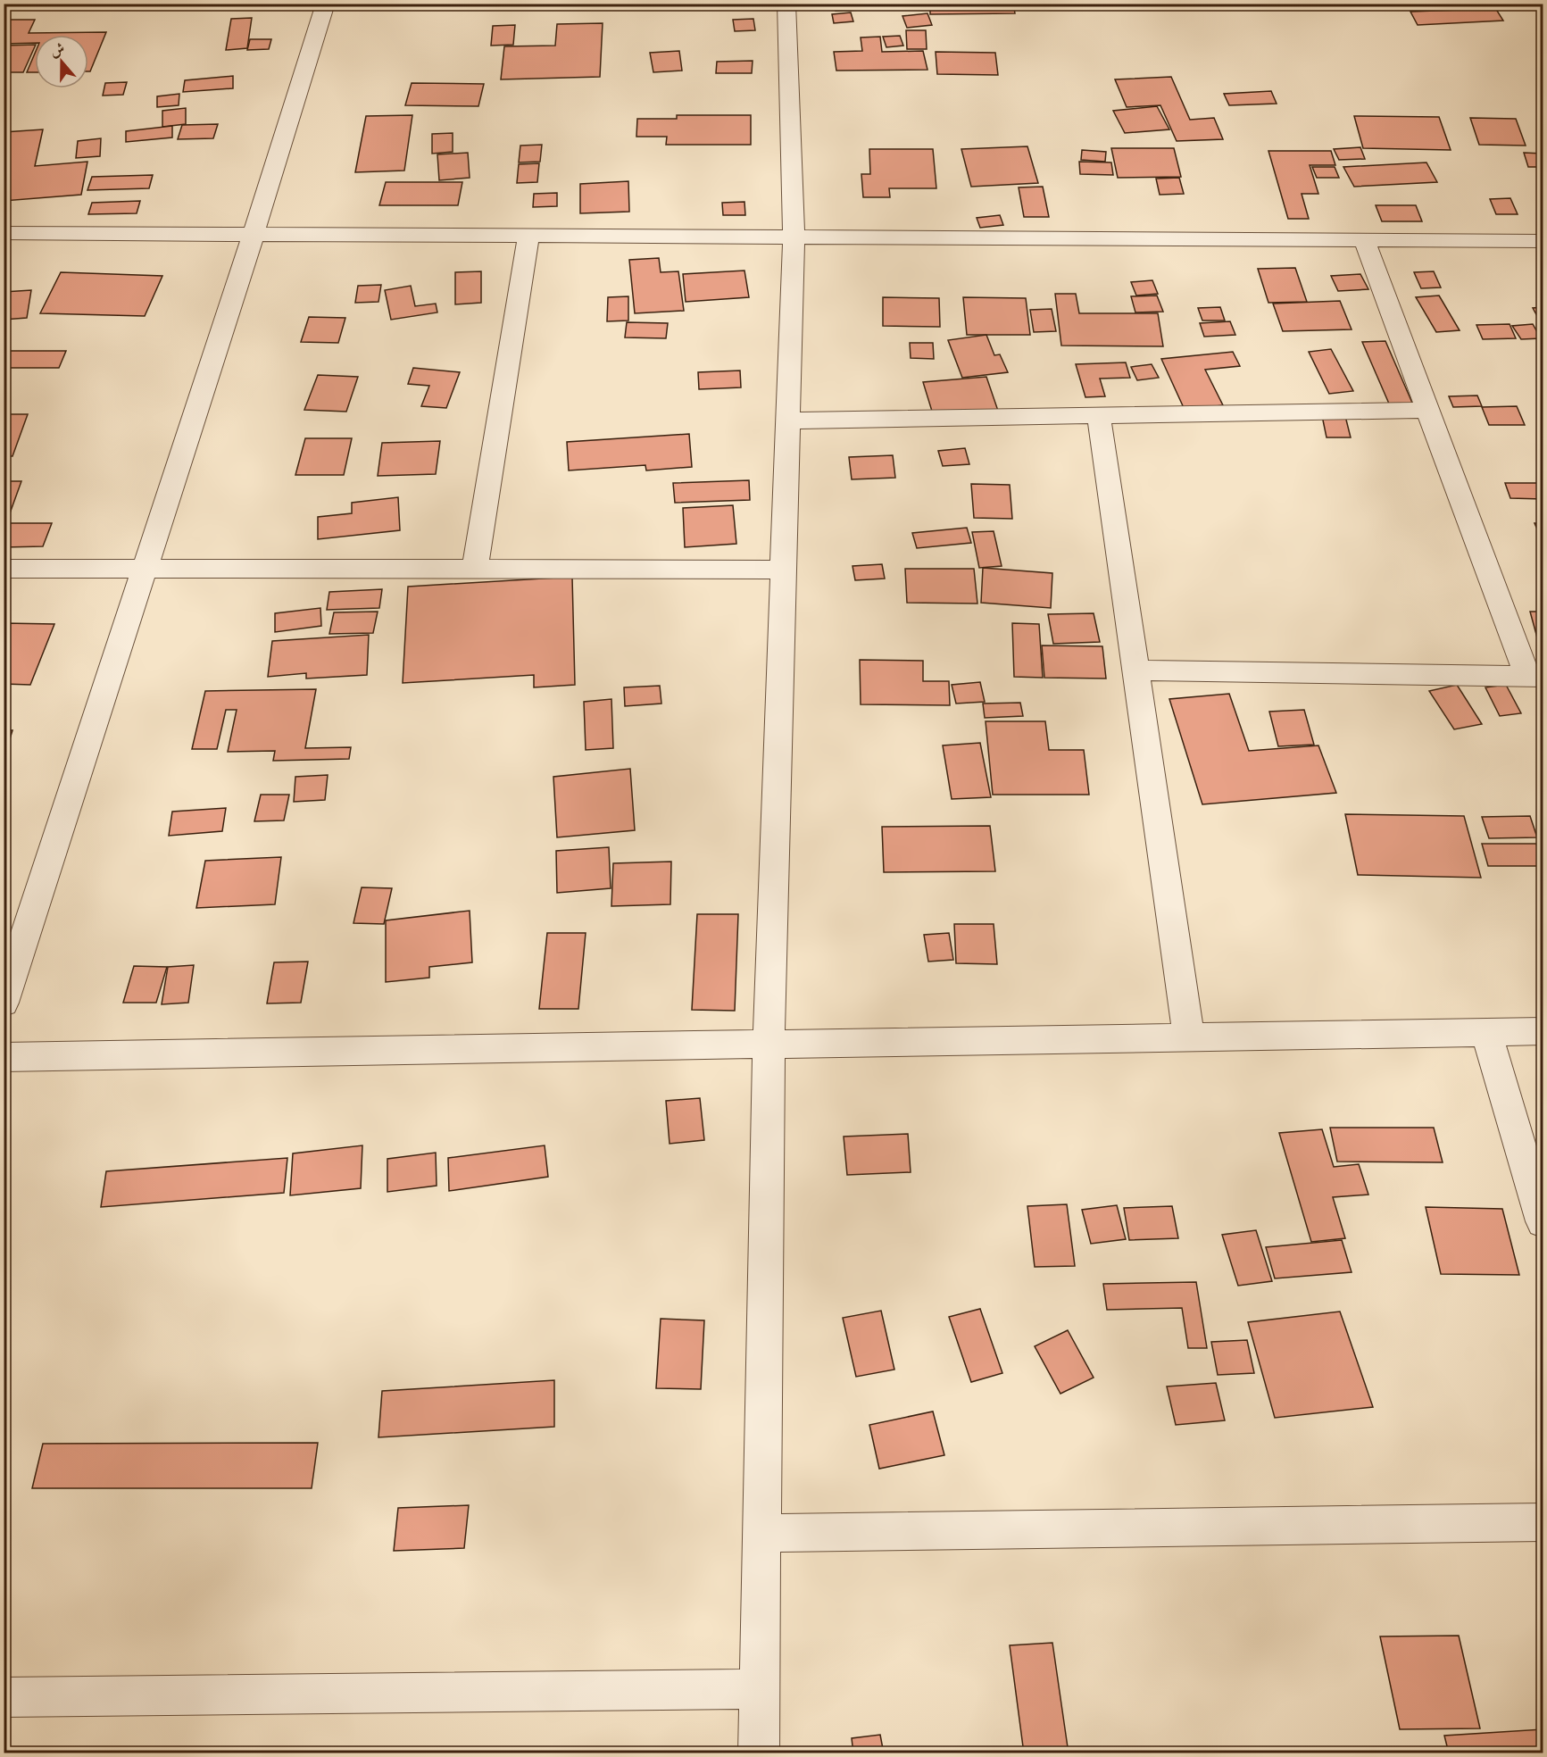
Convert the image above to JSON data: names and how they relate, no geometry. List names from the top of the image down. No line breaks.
{"north":"top"}
